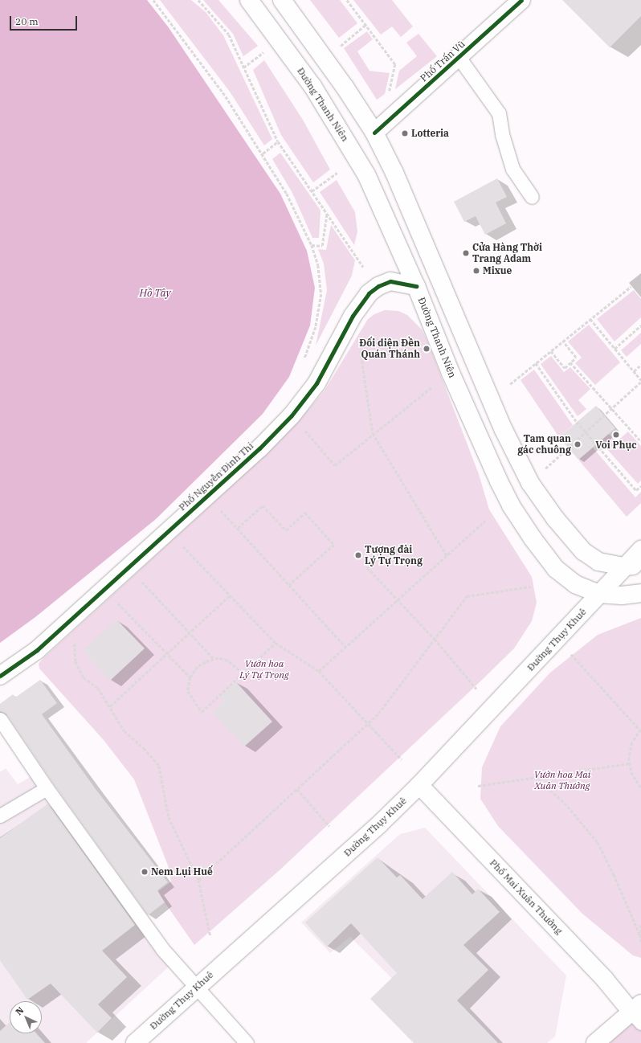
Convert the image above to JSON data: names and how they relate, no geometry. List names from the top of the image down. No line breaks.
{"streets":{"main road":["Phố Trấn Vũ","Đường Thanh Niên","Phố Nguyễn Đình Thi","Đường Thụy Khuê","Phố Mai Xuân Thưởng"]},"crossings":[["Đường Thanh Niên","Phố Nguyễn Đình Thi"],["Đường Thanh Niên","Đường Thụy Khuê"],["Đường Thụy Khuê","Phố Mai Xuân Thưởng"]],"water":["Hồ Tây"],"parks":["Vườn hoa Lý Tự Trọng","Vườn hoa Mai Xuân Thưởng"],"places":["Lotteria","Cửa Hàng Thời Trang Adam","Mixue","Đối diện Đền Quán Thánh","Voi Phục","Tam quan gác chuông","Tượng đài Lý Tự Trọng","Nem Lụi Huế"],"scale_bar":"20 m","north":"top left"}
